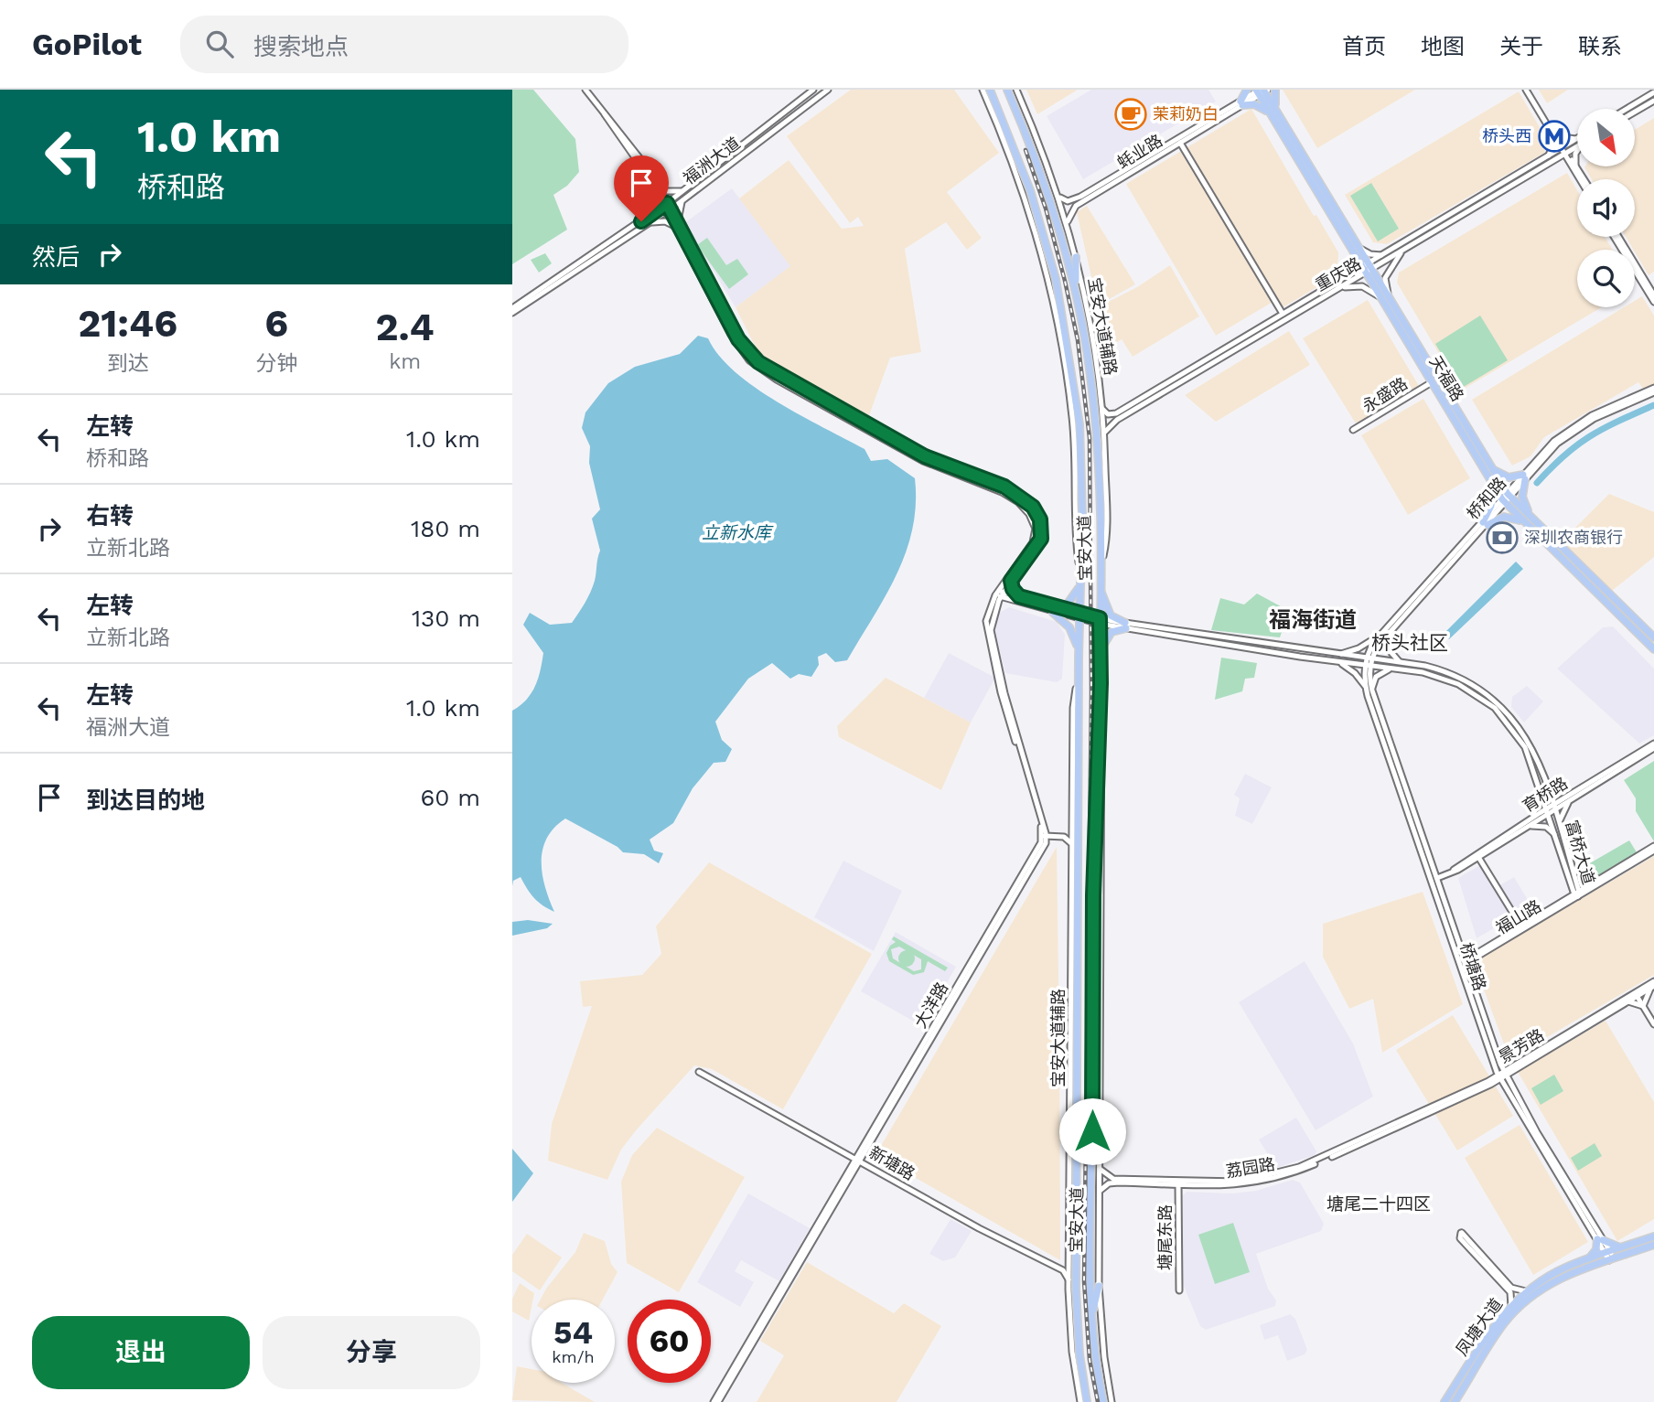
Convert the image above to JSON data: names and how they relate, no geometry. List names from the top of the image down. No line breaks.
{"streets":{"main road":["蚝业路","福洲大道","重庆路","宝安大道辅路","天福路","永盛路","桥和路","宝安大道","育桥路","富桥大道","福山路","桥塘路","大洋路","景芳路","新塘路","荔园路","塘尾东路","凤塘大道"]},"crossings":[["蚝业路","宝安大道辅路"],["蚝业路","天福路"],["重庆路","宝安大道辅路"],["重庆路","天福路"],["宝安大道辅路","宝安大道"],["宝安大道辅路","新塘路"],["天福路","永盛路"],["天福路","桥和路"],["桥和路","富桥大道"],["桥和路","桥塘路"],["育桥路","富桥大道"],["育桥路","桥塘路"],["富桥大道","福山路"],["富桥大道","桥塘路"],["福山路","桥塘路"],["桥塘路","景芳路"],["桥塘路","凤塘大道"],["大洋路","新塘路"],["景芳路","荔园路"],["荔园路","塘尾东路"]],"districts":["福海街道","桥头社区","塘尾二十四区"],"water":["立新水库"],"places":{"cafe":["茉莉奶白"],"metro station":["桥头西"],"bank":["深圳农商银行"]},"north":"bottom right","page":{"header":"GoPilot","search":"搜索地点","nav":["首页","地图","关于","联系"],"turn":["1.0 km","桥和路"],"then":"然后","eta":["21:46","到达","6","分钟","2.4","km"],"list":[{"name":"左转","note":"桥和路","value":"1.0 km"},{"name":"右转","note":"立新北路","value":"180 m"},{"name":"左转","note":"立新北路","value":"130 m"},{"name":"左转","note":"福洲大道","value":"1.0 km"},{"name":"到达目的地","value":"60 m"}],"speed":"54 km/h","limit":"60","buttons":["退出","分享"]}}
